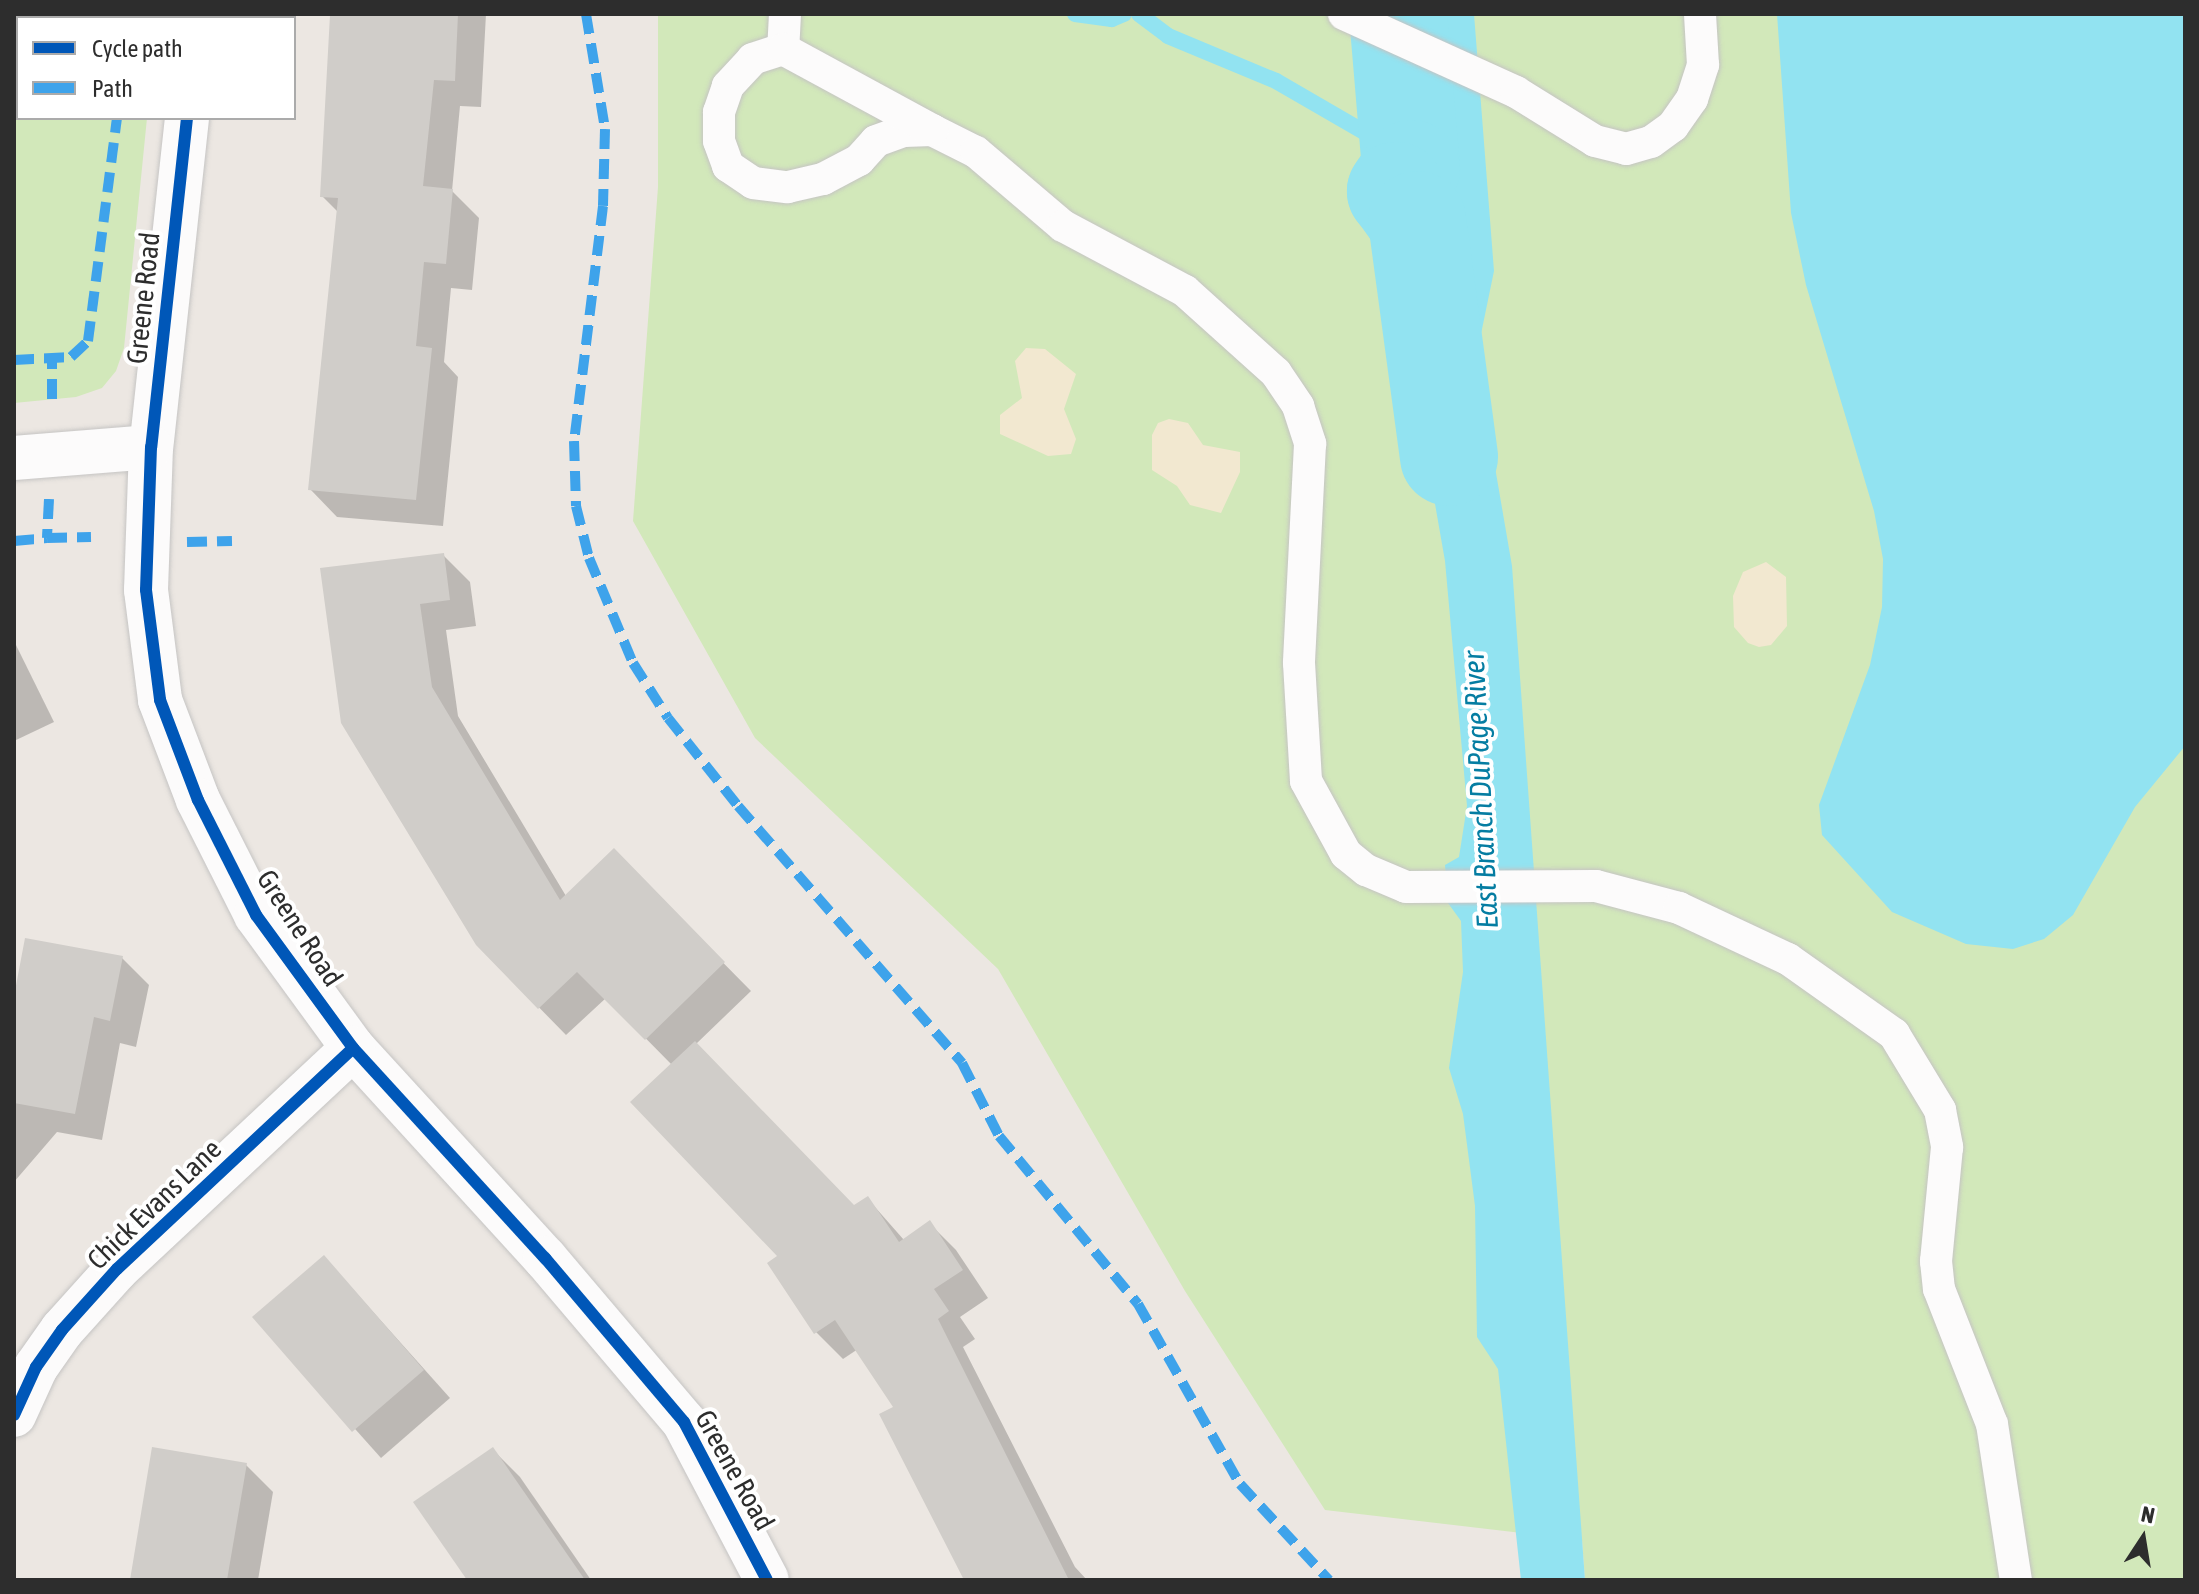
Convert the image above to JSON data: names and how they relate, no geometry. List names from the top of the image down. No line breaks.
{"streets":{"street":["Greene Road","Chick Evans Lane"]},"crossings":[["Greene Road","Chick Evans Lane"]],"water":["East Branch DuPage River"],"legend":["Cycle path","Path"],"north":"top"}
